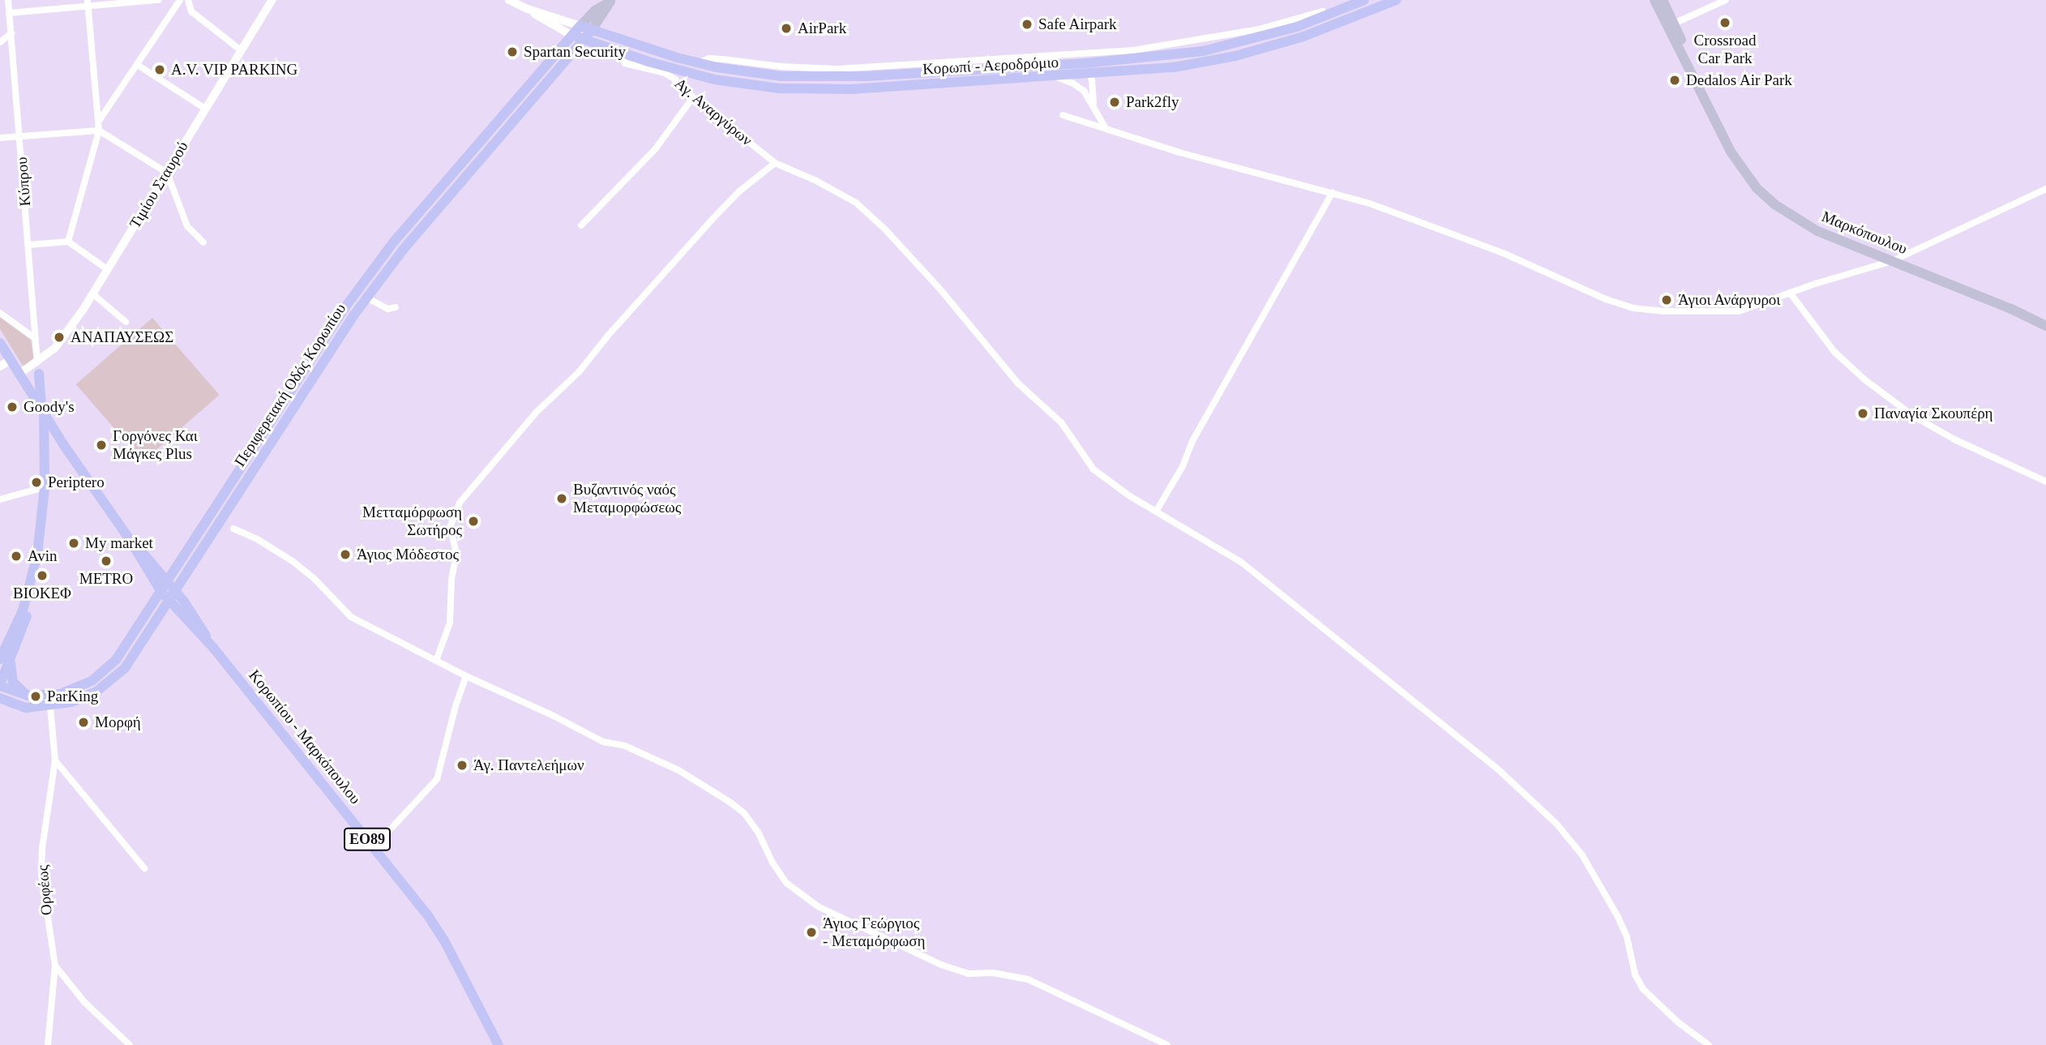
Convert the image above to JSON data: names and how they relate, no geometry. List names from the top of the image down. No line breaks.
{"streets":{"main road":["Κορωπί - Αεροδρόμιο","Μαρκόπουλου","Περιφερειακή Οδός Κορωπίου","Κορωπίου - Μαρκόπουλου","ΕΟ89"],"street":["Αγ. Αναργύρων","Κύπρου","Τιμίου Σταυρού","Ορφέως"]},"crossings":[["Κορωπί - Αεροδρόμιο","Αγ. Αναργύρων"],["Κορωπί - Αεροδρόμιο","Περιφερειακή Οδός Κορωπίου"],["Κύπρου","Τιμίου Σταυρού"],["Τιμίου Σταυρού","ΕΟ89"],["Περιφερειακή Οδός Κορωπίου","Κορωπίου - Μαρκόπουλου"],["Περιφερειακή Οδός Κορωπίου","Ορφέως"],["Κορωπίου - Μαρκόπουλου","ΕΟ89"]],"places":["Crossroad Car Park","Safe Airpark","AirPark","Spartan Security","A.V. VIP PARKING","Dedalos Air Park","Park2fly","Άγιοι Ανάργυροι","ΑΝΑΠΑΥΣΕΩΣ","Goody's","Παναγία Σκουπέρη","Γοργόνες Και Μάγκες Plus","Periptero","Βυζαντινός ναός Μεταμορφώσεως","Μετταμόρφωση Σωτήρος","My market","Άγιος Μόδεστος","Avin","METRO","ΒΙΟΚΕΦ","ParKing","Μορφή","Άγ. Παντελεήμων","Άγιος Γεώργιος - Μεταμόρφωση"]}
